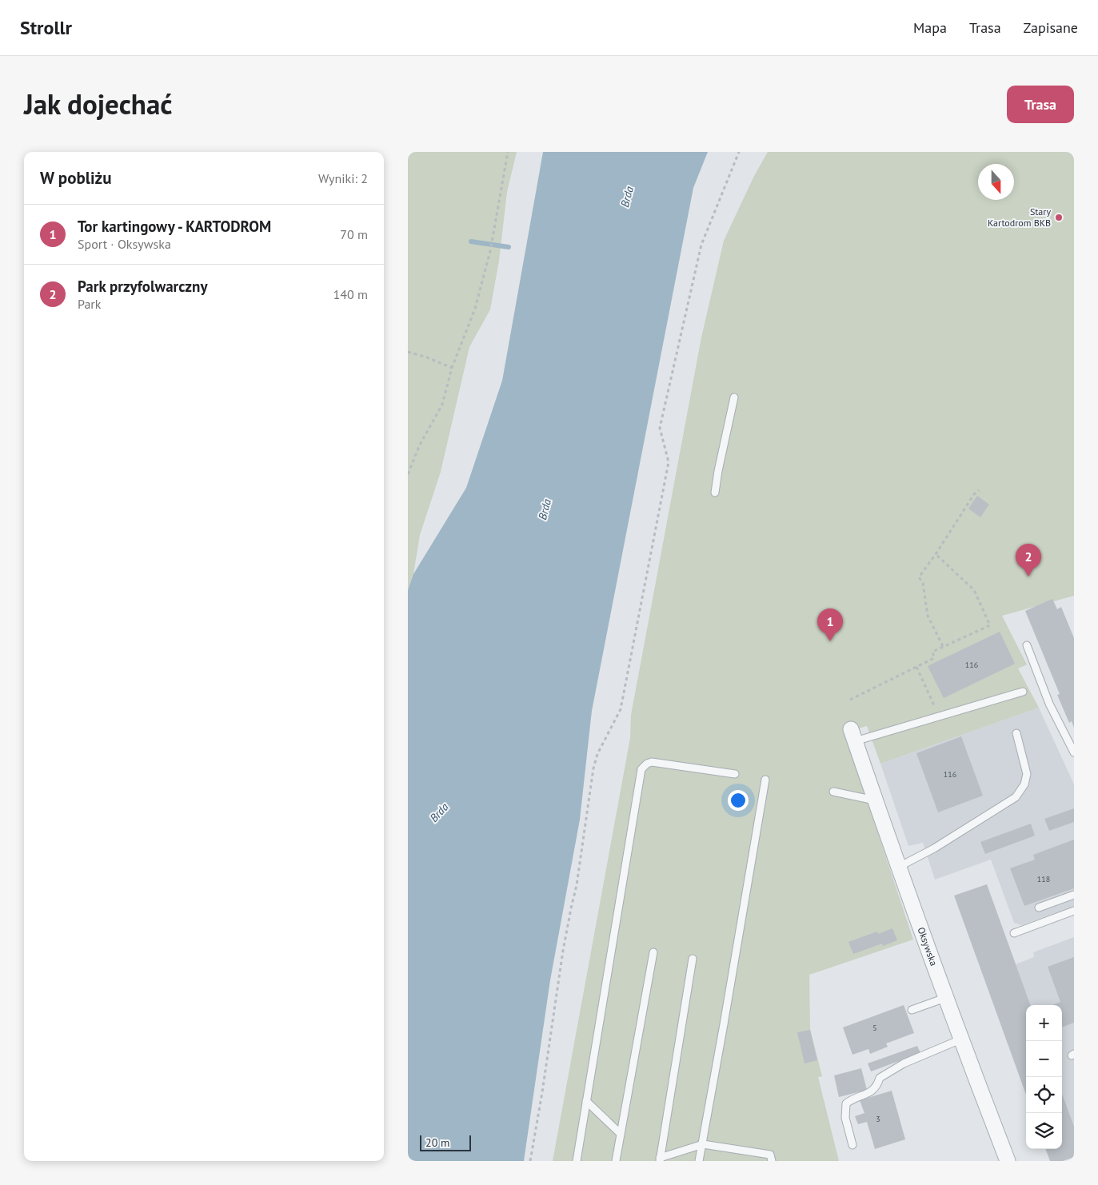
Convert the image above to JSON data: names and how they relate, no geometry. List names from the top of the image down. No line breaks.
{"streets":{"street":["Oksywska"]},"water":["Brda"],"places":["Stary Kartodrom BKB"],"house_numbers":["116","116","118","5","3"],"scale_bar":"20 m","north":"bottom","page":{"header":"Strollr","nav":["Mapa","Trasa","Zapisane"],"title":"Jak dojechać","buttons":"Trasa","heading":["W pobliżu","Wyniki: 2"],"list":[{"mark":"1","name":"Tor kartingowy - KARTODROM","note":"Sport · Oksywska","value":"70 m"},{"mark":"2","name":"Park przyfolwarczny","note":"Park","value":"140 m"}],"pins":["2","1"],"map_buttons":["+","−"],"scale":"20 m"}}
